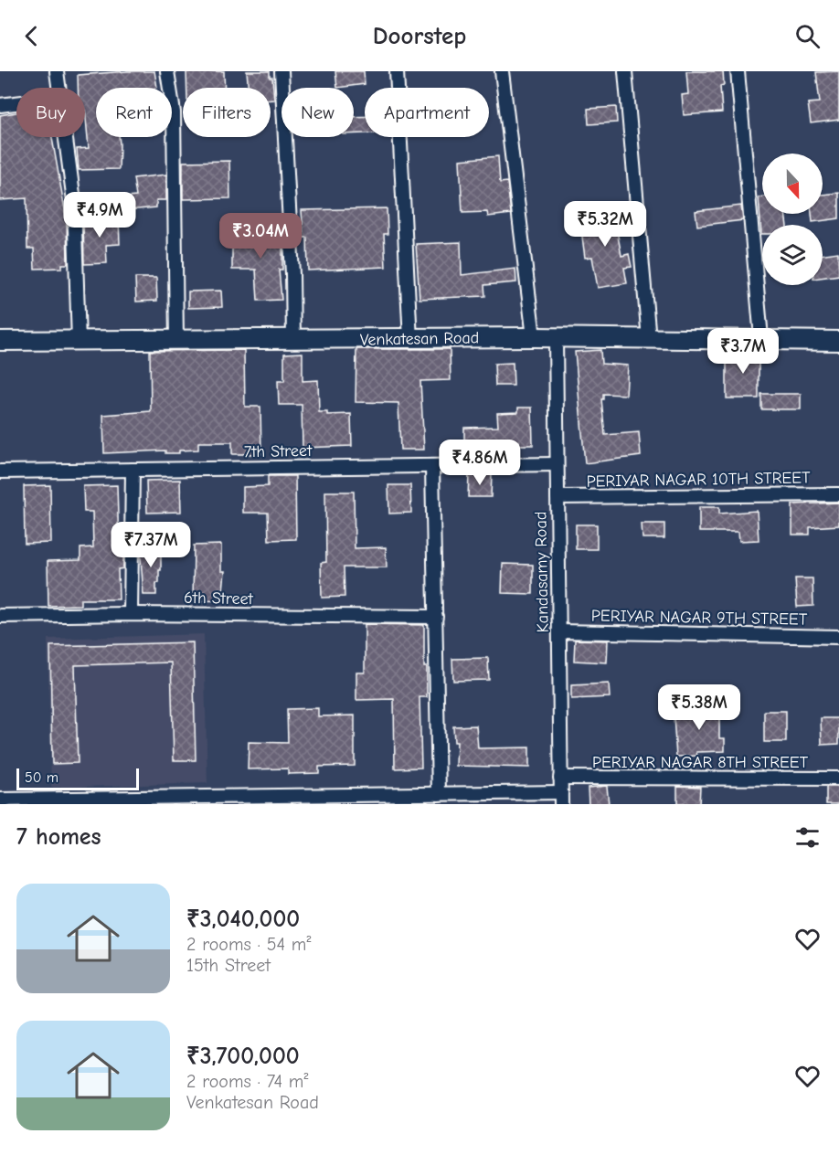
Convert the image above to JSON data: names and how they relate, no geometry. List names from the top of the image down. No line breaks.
{"streets":{"street":["Venkatesan Road","7th Street","PERIYAR NAGAR 10TH STREET","Kandasamy Road","6th Street","PERIYAR NAGAR 9TH STREET","PERIYAR NAGAR 8TH STREET"]},"crossings":[["Venkatesan Road","Kandasamy Road"],["7th Street","Kandasamy Road"],["PERIYAR NAGAR 10TH STREET","Kandasamy Road"],["Kandasamy Road","PERIYAR NAGAR 9TH STREET"],["Kandasamy Road","PERIYAR NAGAR 8TH STREET"]],"scale_bar":"50 m","north":"bottom","page":{"header":"Doorstep","chip":["Buy","Rent","Filters","New","Apartment"],"price":["₹4.9M","₹5.32M","₹3.04M","₹3.7M","₹4.86M","₹7.37M","₹5.38M"],"scale":"50 m","heading":"7 homes","list":[{"name":"₹3,040,000","note":"2 rooms · 54 m² · 15th Street"},{"name":"₹3,700,000","note":"2 rooms · 74 m² · Venkatesan Road"}]}}
